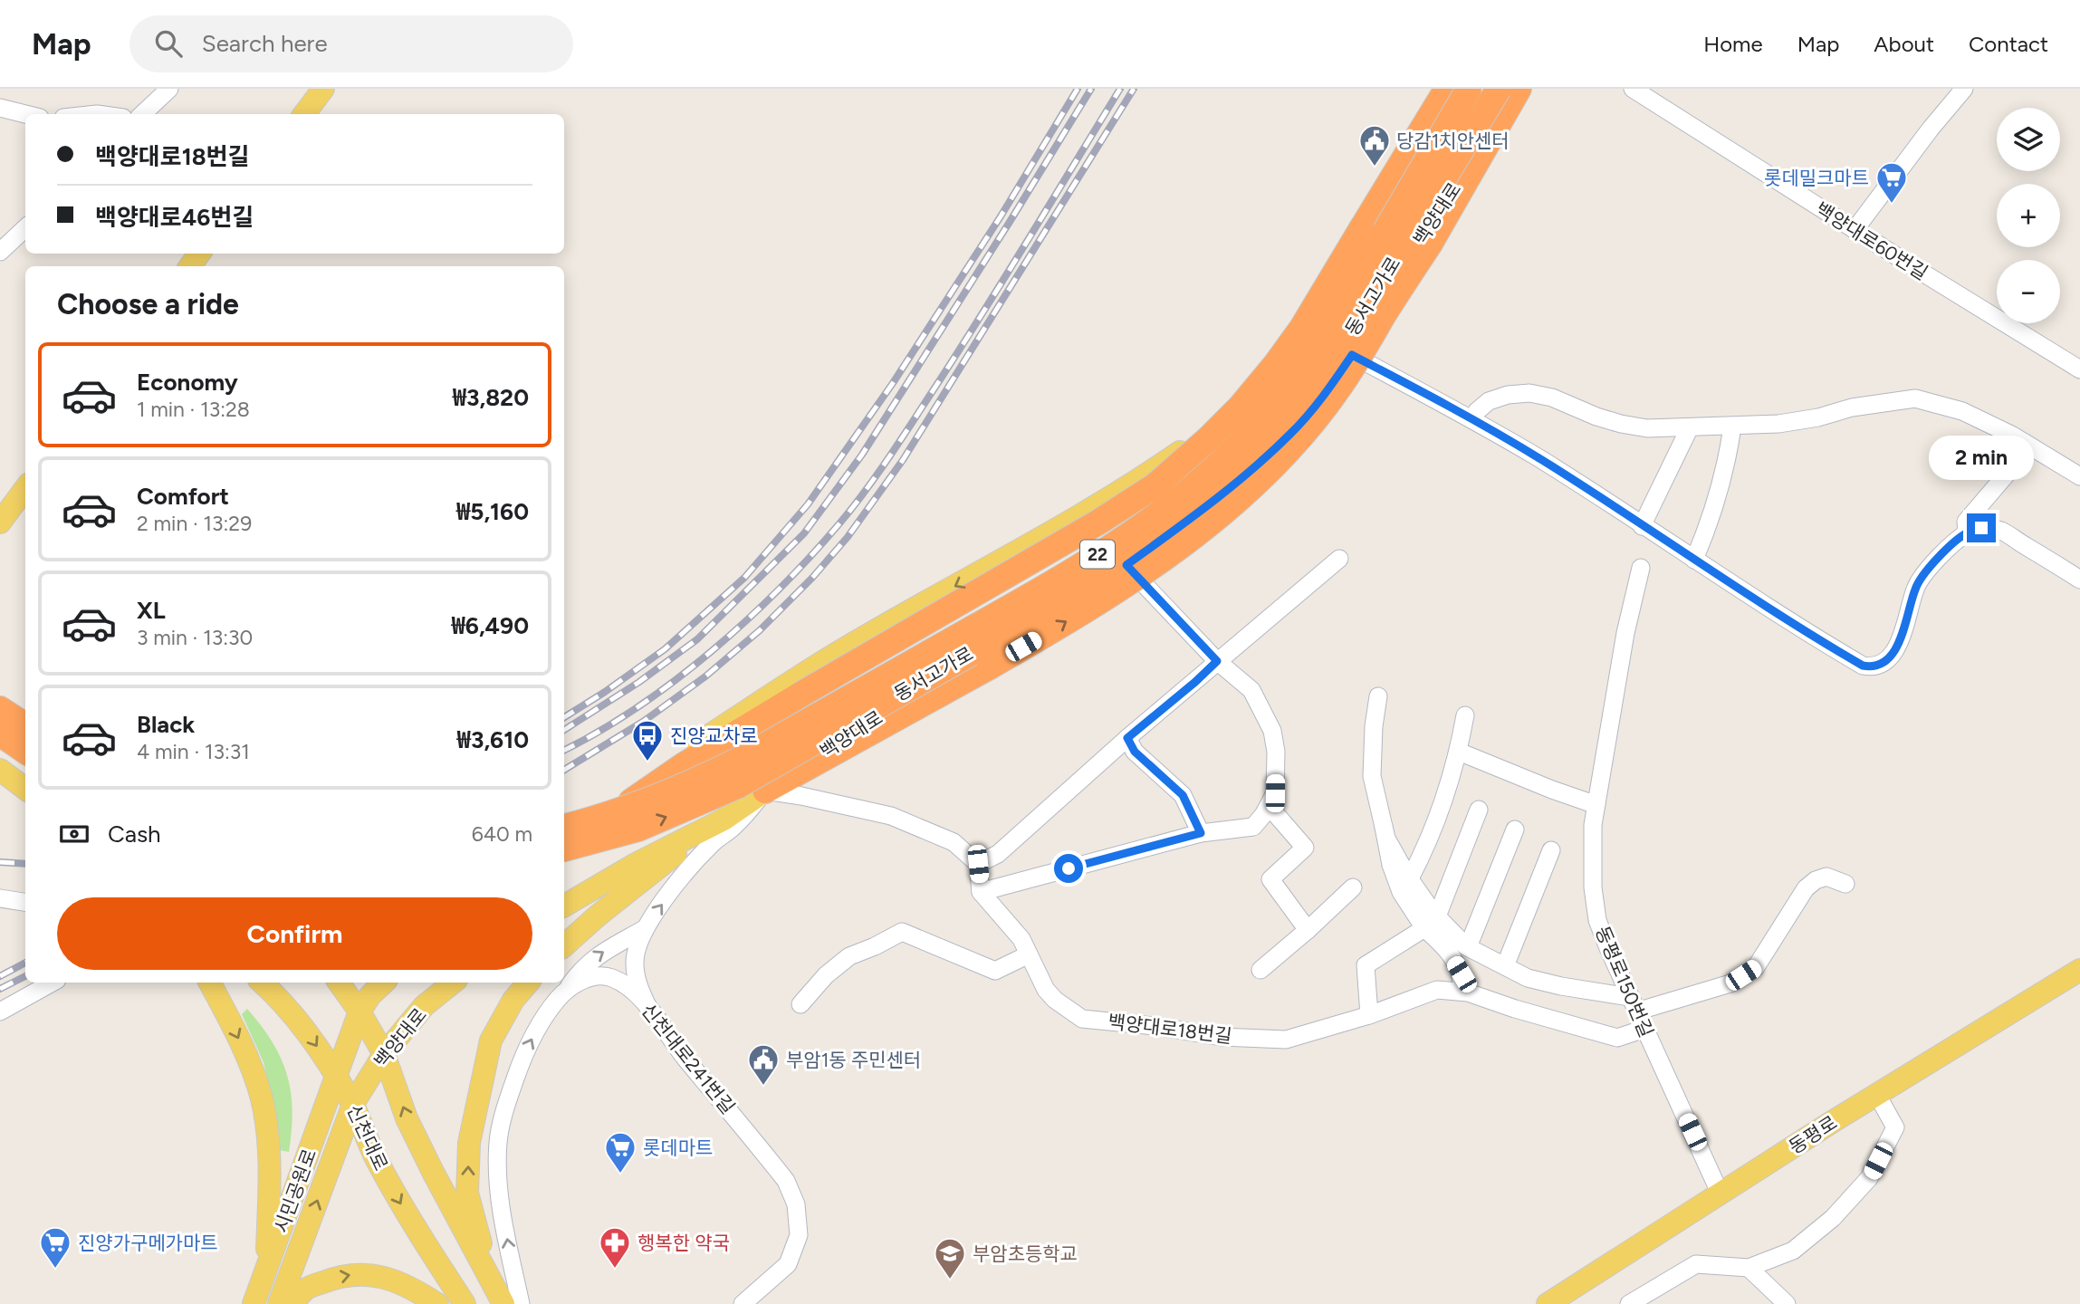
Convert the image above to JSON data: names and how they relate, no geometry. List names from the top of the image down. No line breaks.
{"streets":{"highway":["동서고가로","22"],"main road":["백양대로","동평로","신천대로","시민공원로"],"street":["백양대로60번길","동평로150번길","백양대로18번길","신천대로241번길"]},"crossings":[["백양대로","동서고가로"],["백양대로","신천대로"],["백양대로","시민공원로"],["동평로150번길","백양대로18번길"],["동평로150번길","동평로"],["신천대로","시민공원로"]],"one_way":["신천대로241번길"],"places":{"public building":["당감1치안센터","부암1동 주민센터"],"supermarket":["롯데밀크마트","롯데마트","진양가구메가마트"],"bus stop":["진양교차로"],"pharmacy":["행복한 약국"],"school or university":["부암초등학교"]},"page":{"header":"Map","search":"Search here","nav":["Home","Map","About","Contact"],"map_buttons":["+","−"],"banner":["백양대로18번길","백양대로46번길"],"heading":"Choose a ride","list":[{"name":"Economy","note":"1 min · 13:28","value":"₩3,820"},{"name":"Comfort","note":"2 min · 13:29","value":"₩5,160"},{"name":"XL","note":"3 min · 13:30","value":"₩6,490"},{"name":"Black","note":"4 min · 13:31","value":"₩3,610"}],"bubble":"2 min","pay":["Cash","640 m"],"buttons":"Confirm"}}
